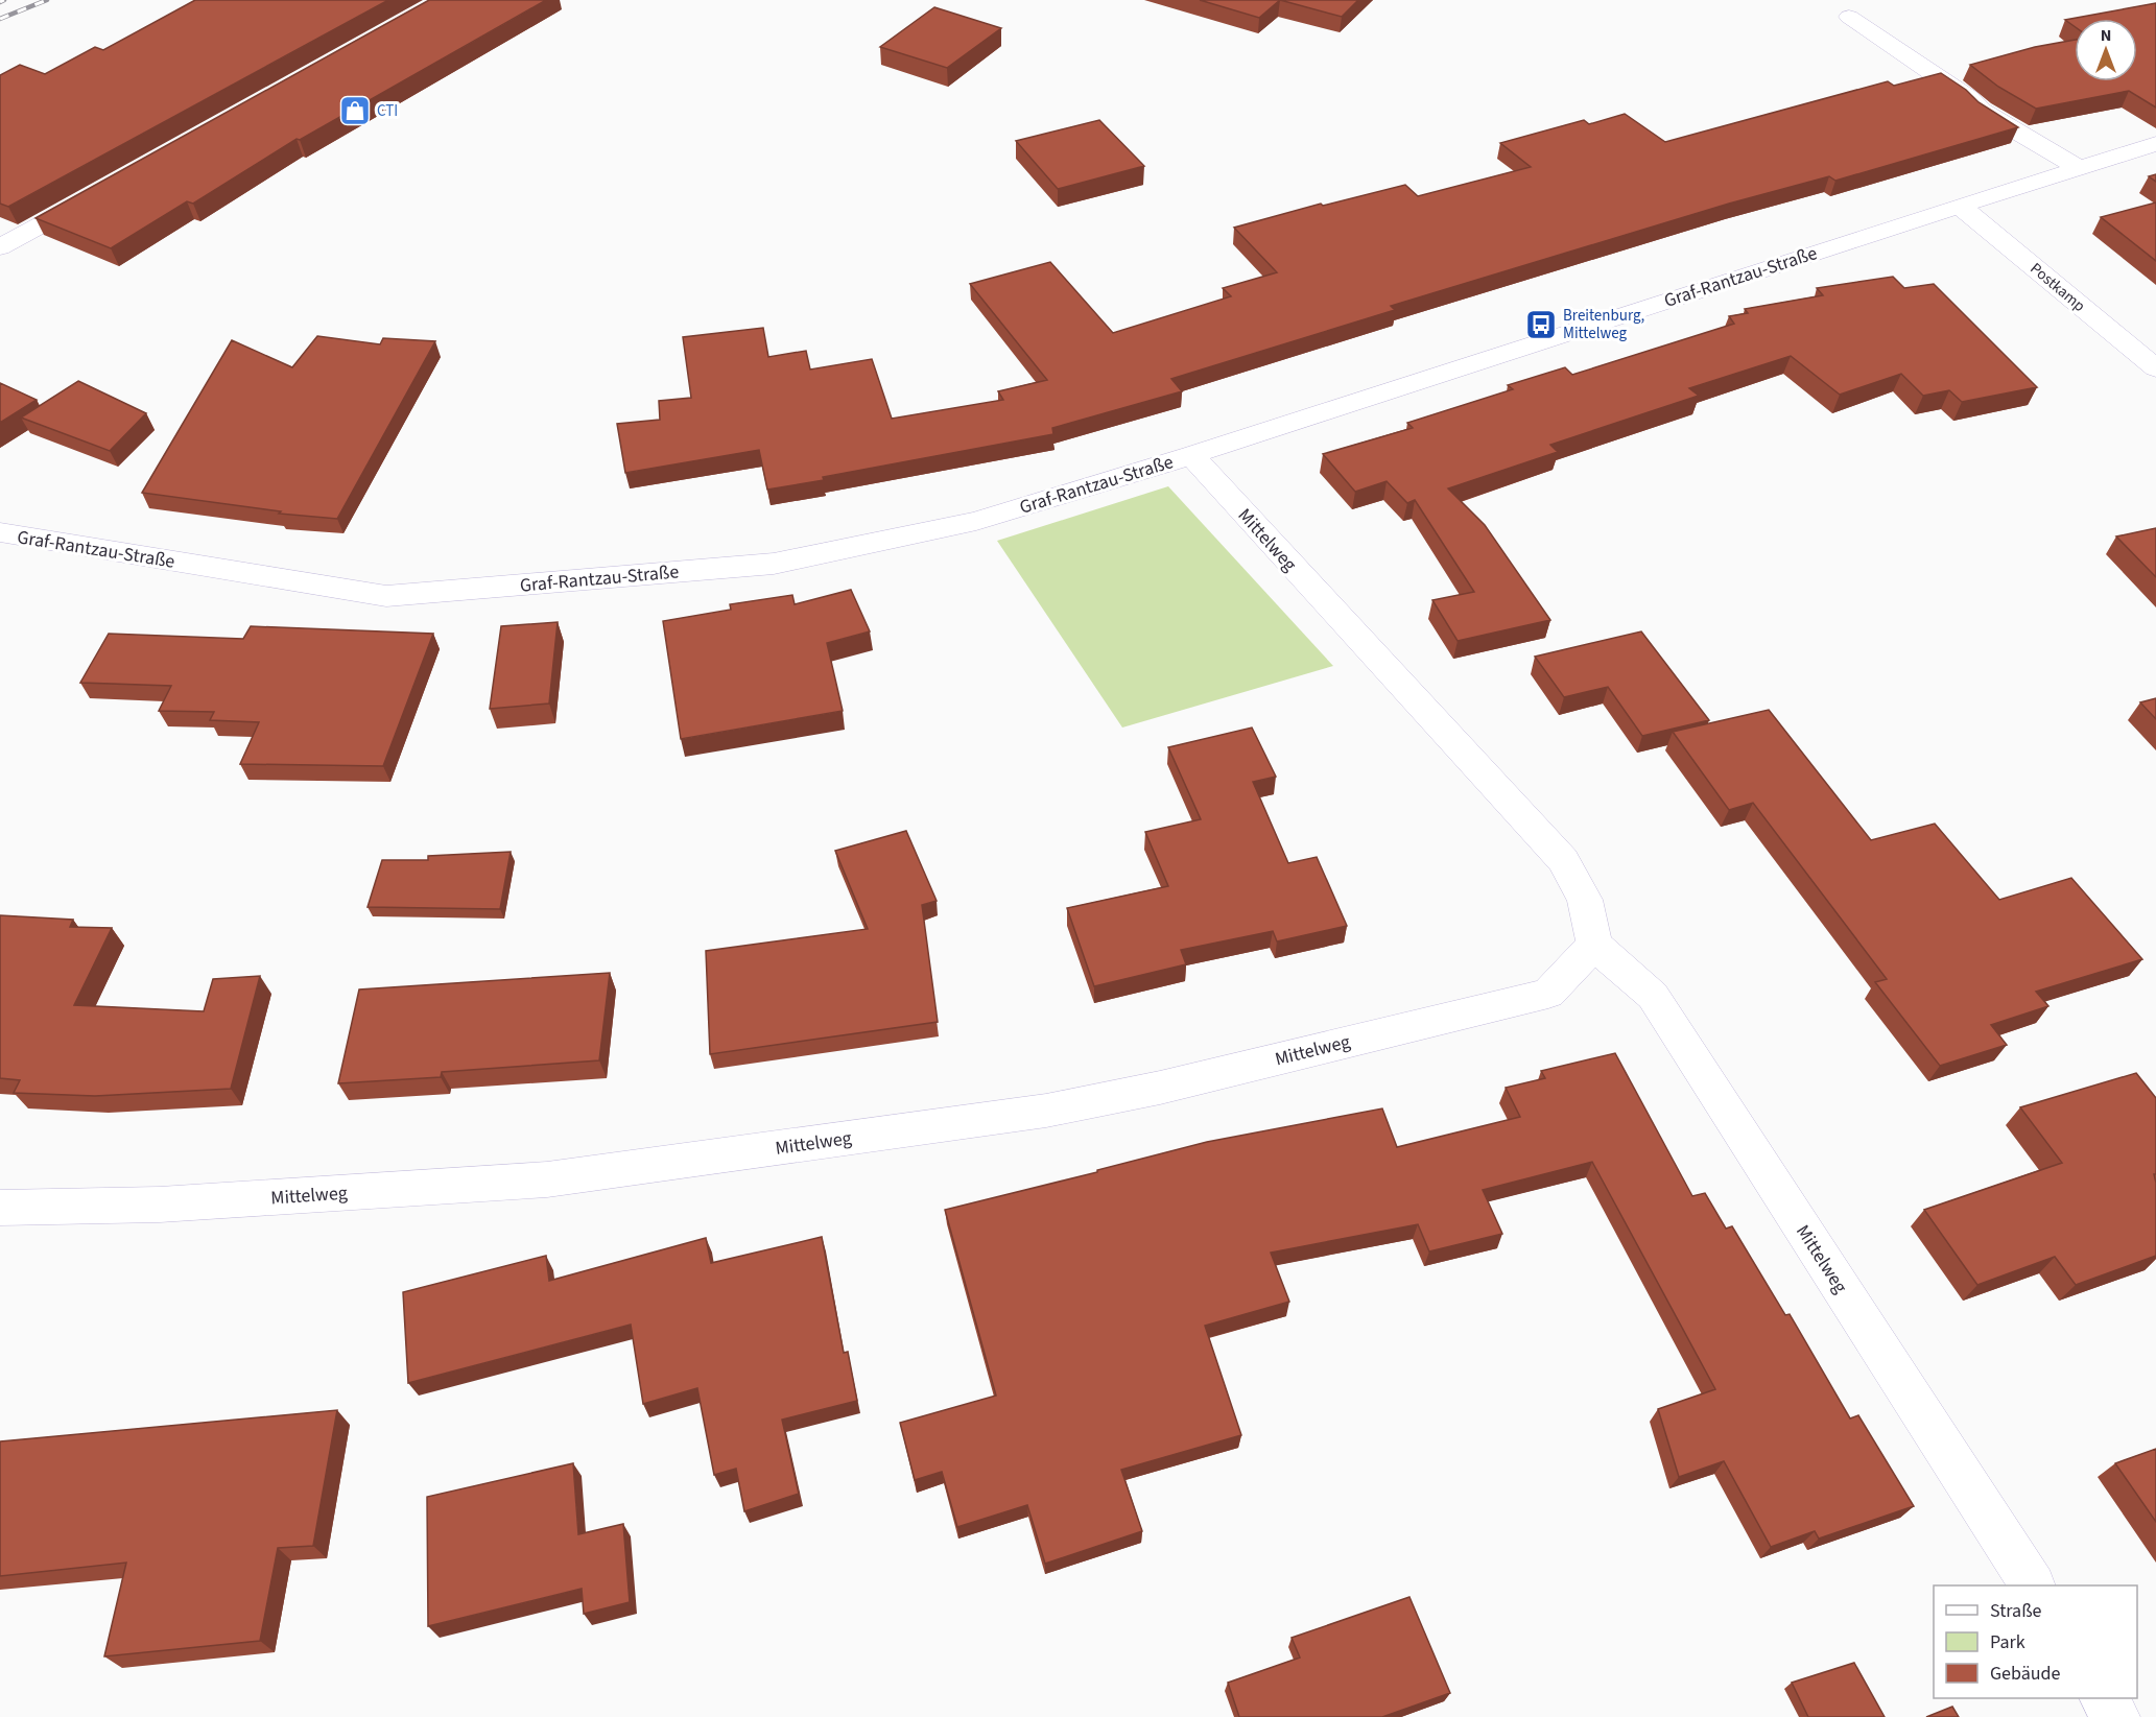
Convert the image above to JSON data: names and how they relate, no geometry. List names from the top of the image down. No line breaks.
{"streets":{"street":["Graf-Rantzau-Straße","Postkamp","Mittelweg"]},"crossings":[["Graf-Rantzau-Straße","Postkamp"],["Graf-Rantzau-Straße","Mittelweg"]],"places":{"shop":["CTI"],"bus stop":["Breitenburg, Mittelweg"]},"legend":["Straße","Park","Gebäude"],"north":"top"}
